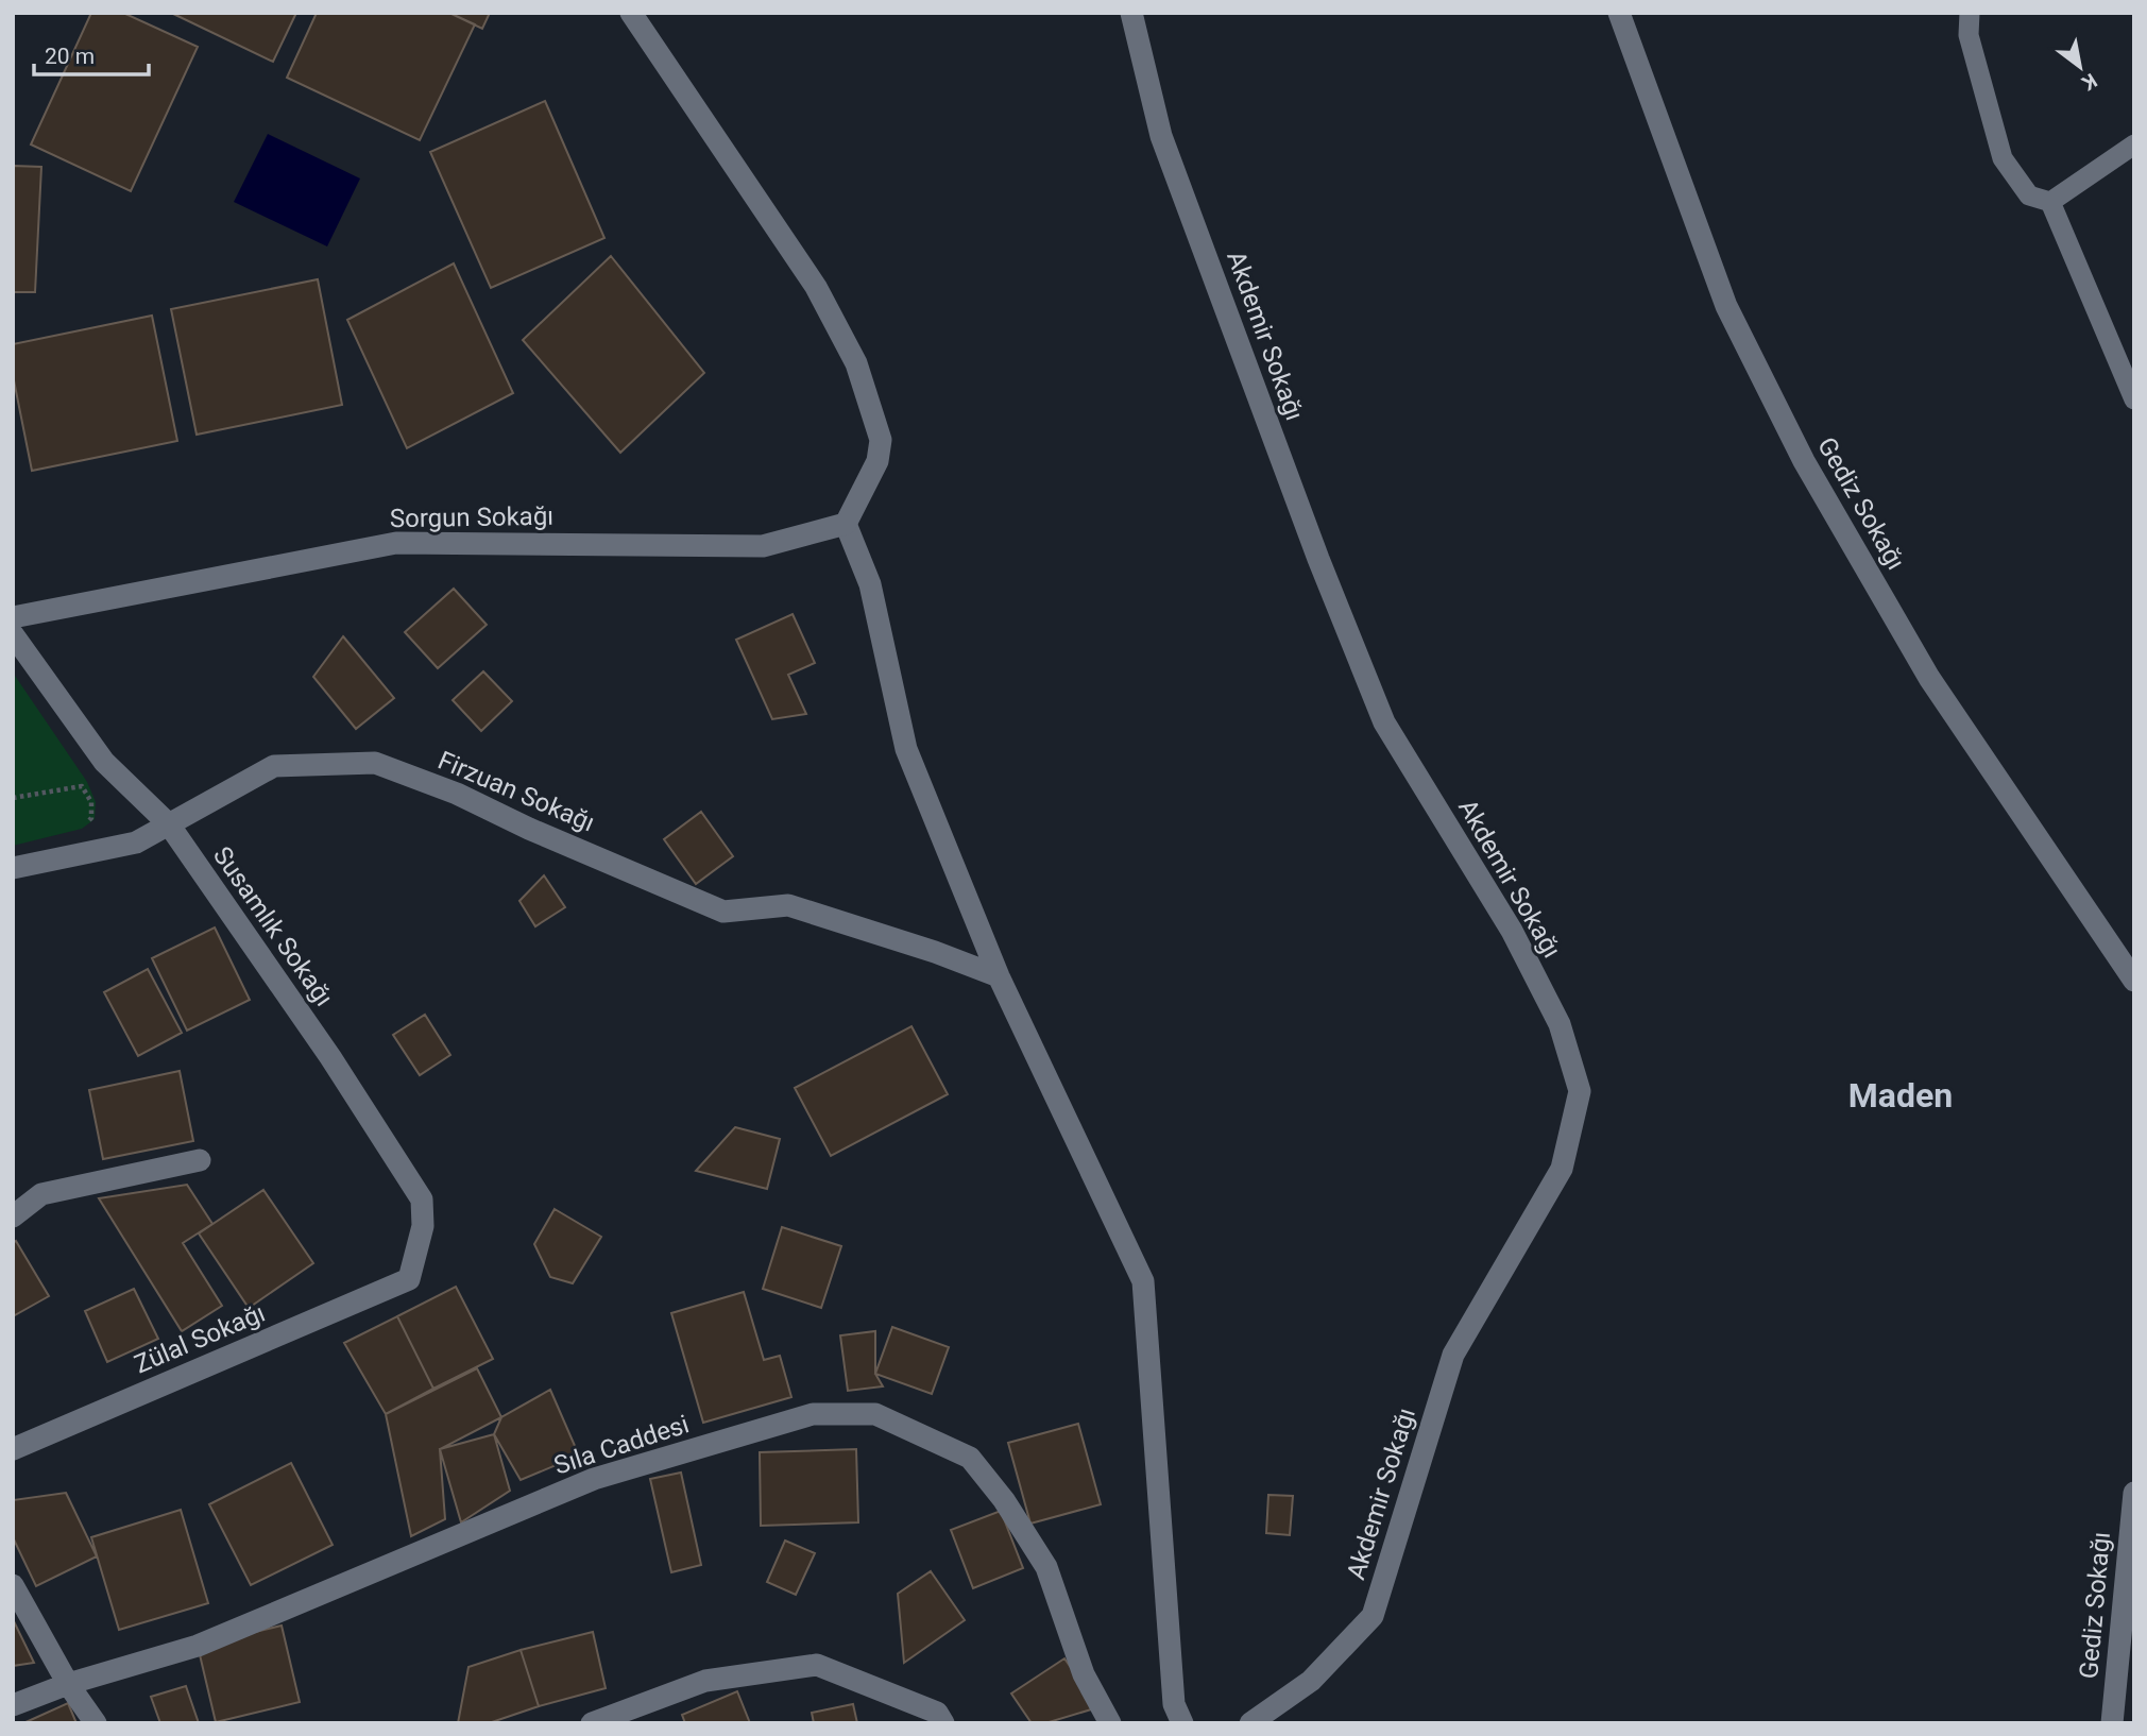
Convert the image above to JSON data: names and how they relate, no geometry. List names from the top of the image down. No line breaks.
{"streets":{"street":["Akdemir Sokağı","Gediz Sokağı","Sorgun Sokağı","Firzuan Sokağı","Susamlık Sokağı","Zülal Sokağı","Sıla Caddesi"]},"crossings":[["Firzuan Sokağı","Susamlık Sokağı"],["Susamlık Sokağı","Zülal Sokağı"]],"districts":["Maden"],"scale_bar":"20 m","north":"bottom right"}
